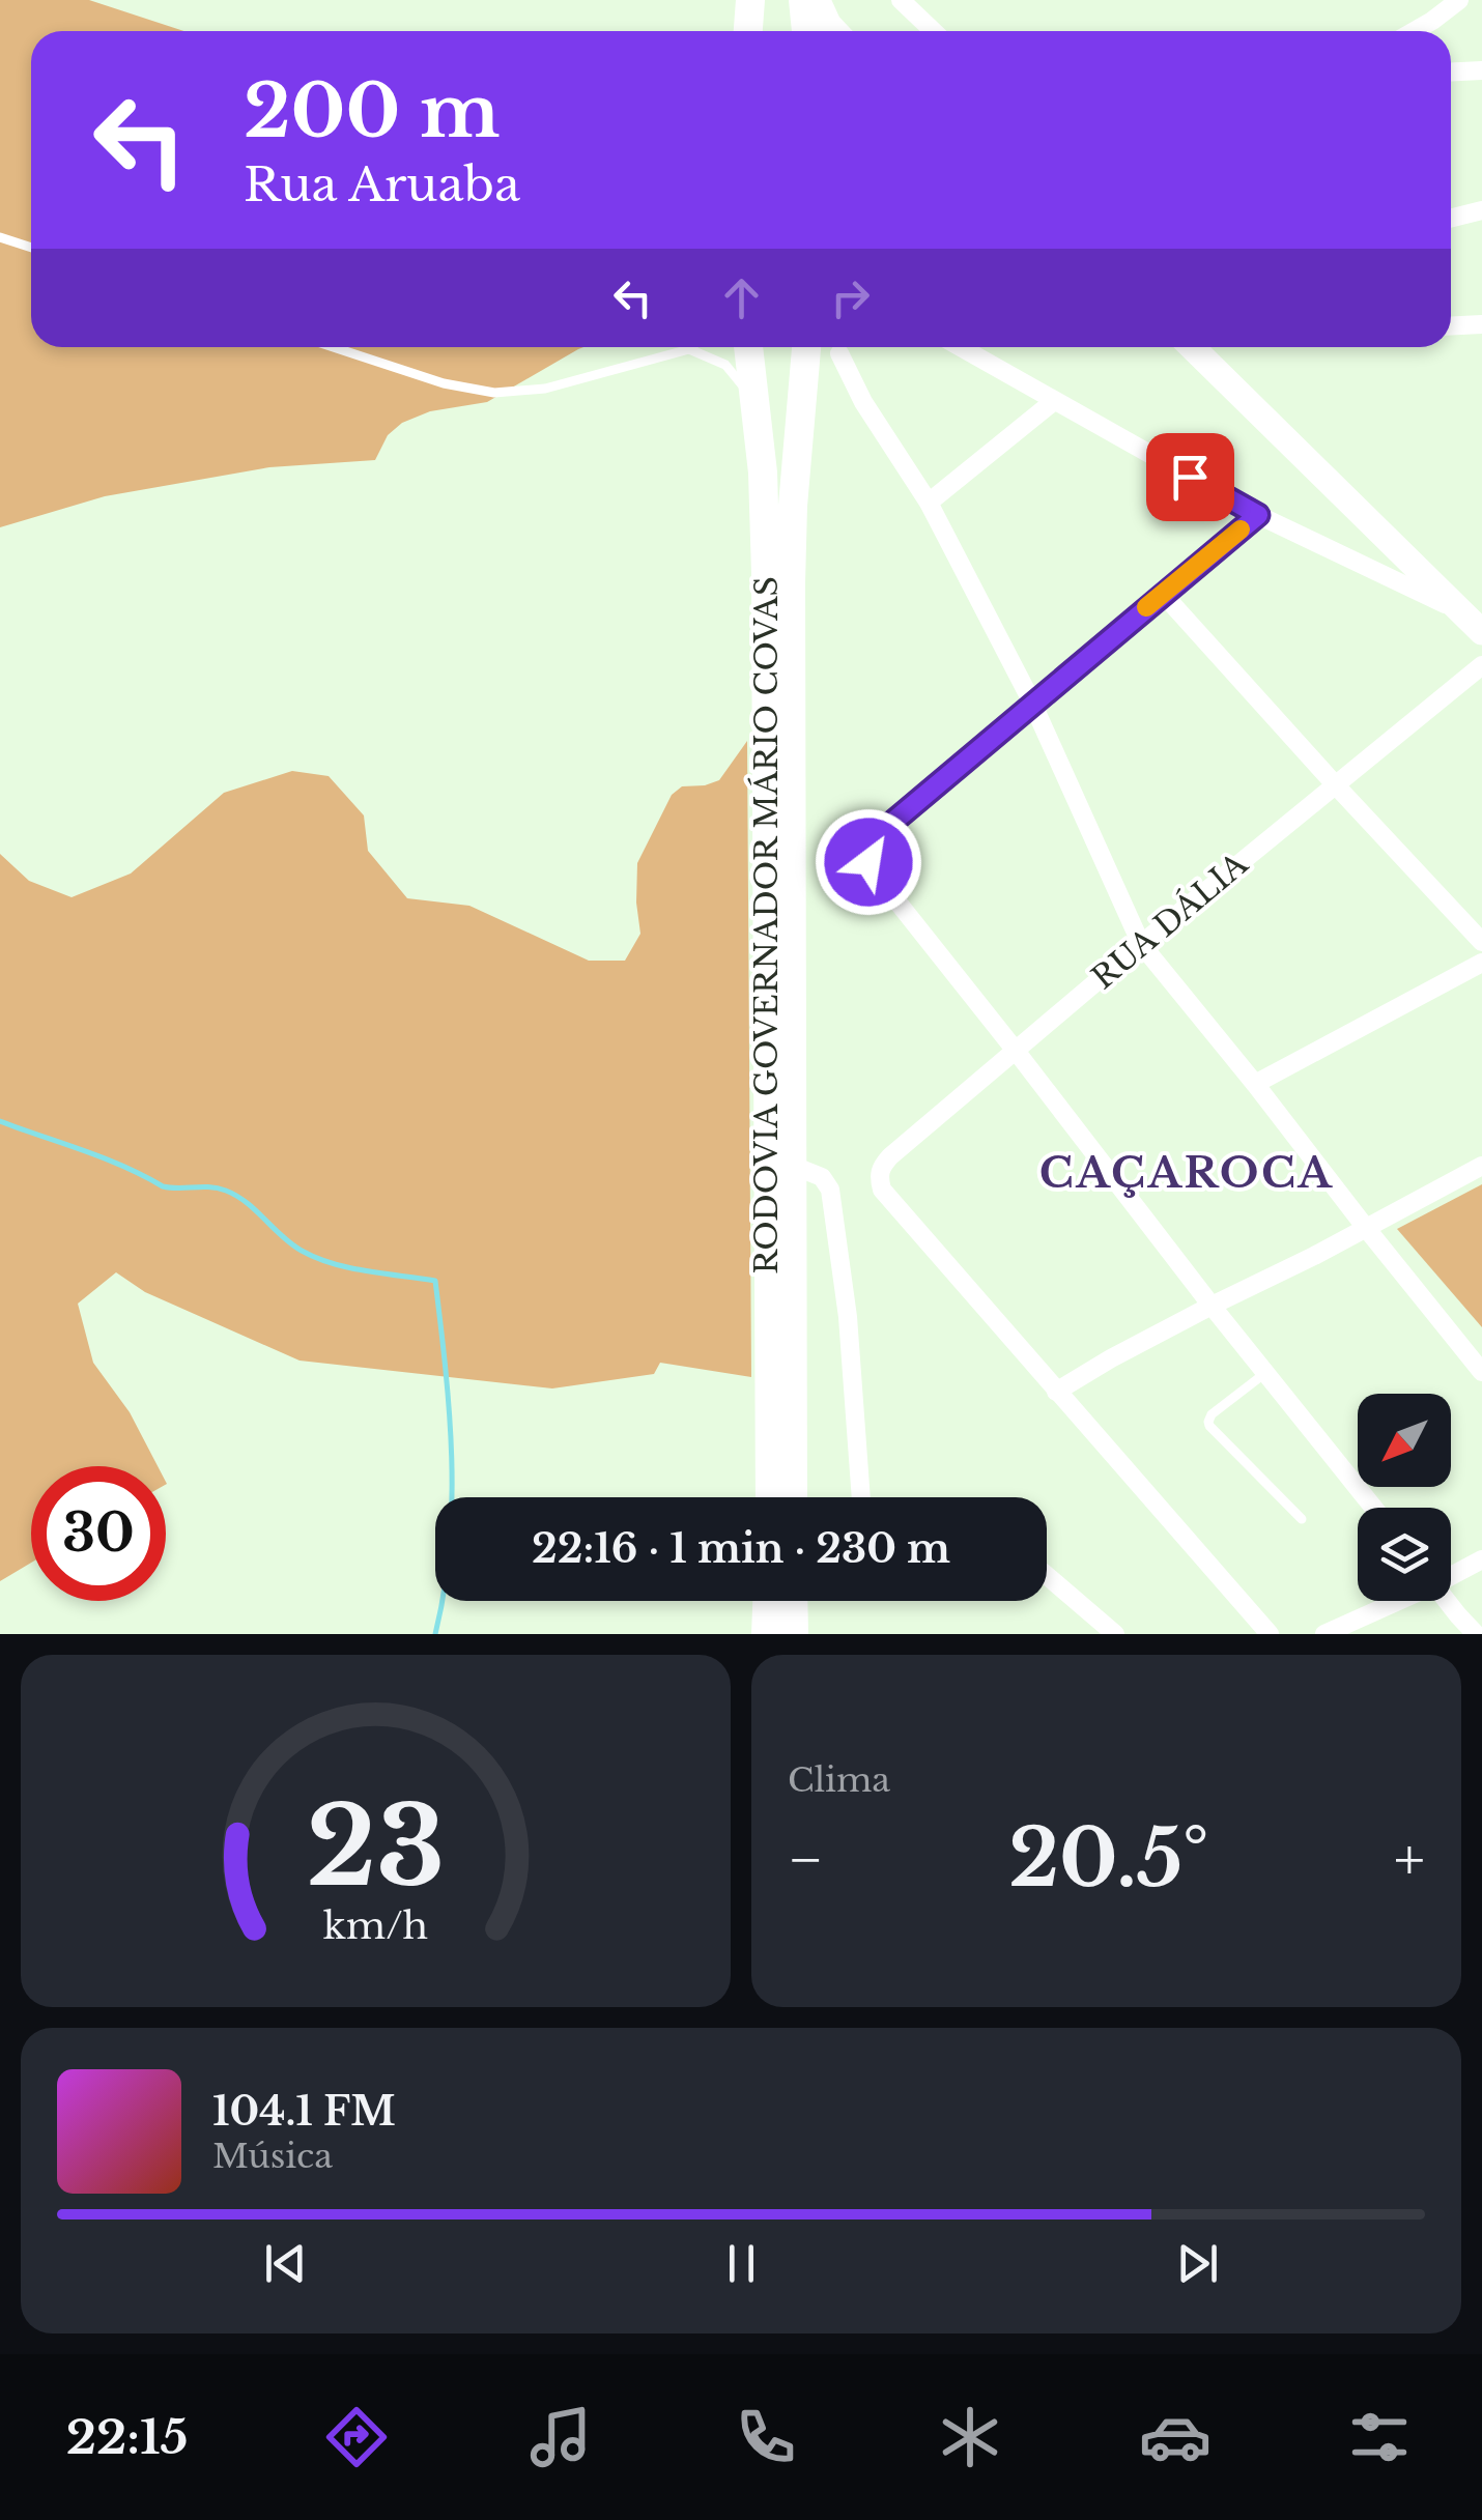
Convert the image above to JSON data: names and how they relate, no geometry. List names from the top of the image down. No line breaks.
{"streets":{"main road":["RODOVIA GOVERNADOR MÁRIO COVAS"],"street":["RUA DÁLIA"]},"districts":["CAÇAROCA"],"north":"bottom left","page":{"turn":["200 m","Rua Aruaba"],"limit":"30","trip":"22:16 · 1 min · 230 m","tile":"Clima","heat":["−","20.5°","+"],"song":["104.1 FM","Música"],"tabs":"22:15","gauge":["23","km/h"]}}
